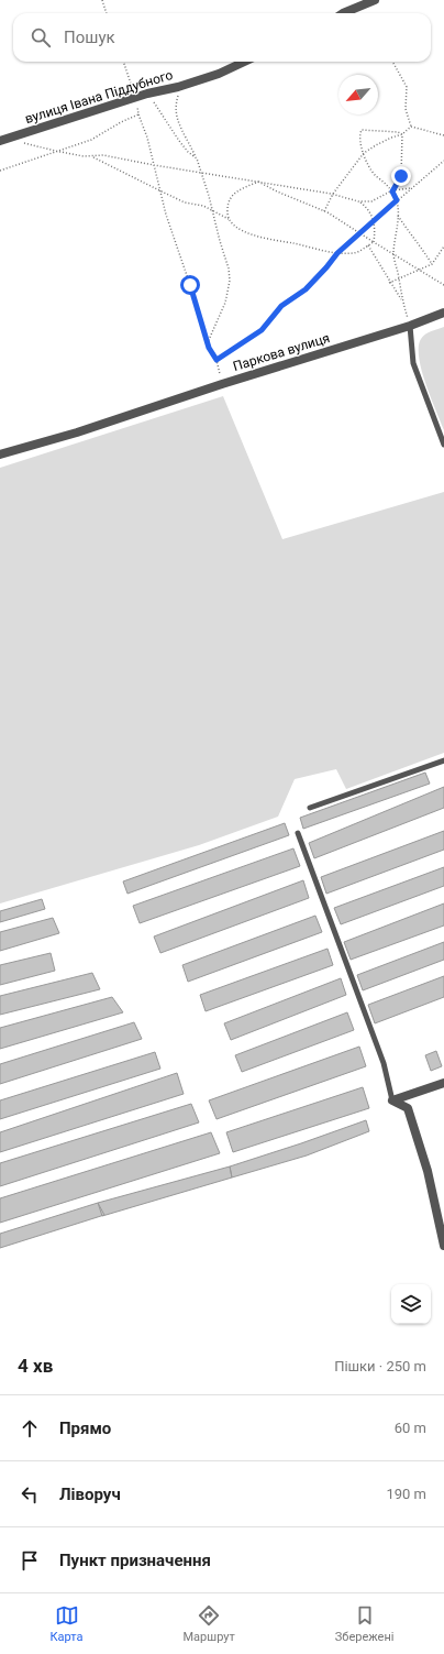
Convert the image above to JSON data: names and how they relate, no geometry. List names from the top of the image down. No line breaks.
{"streets":{"street":["вулиця Івана Піддубного","Паркова вулиця"]},"north":"bottom left","page":{"search":"Пошук","heading":["4 хв","Пішки · 250 m"],"list":[["Прямо","60 m"],["Ліворуч","190 m"],"Пункт призначення"],"nav":["Карта","Маршрут","Збережені"]}}
